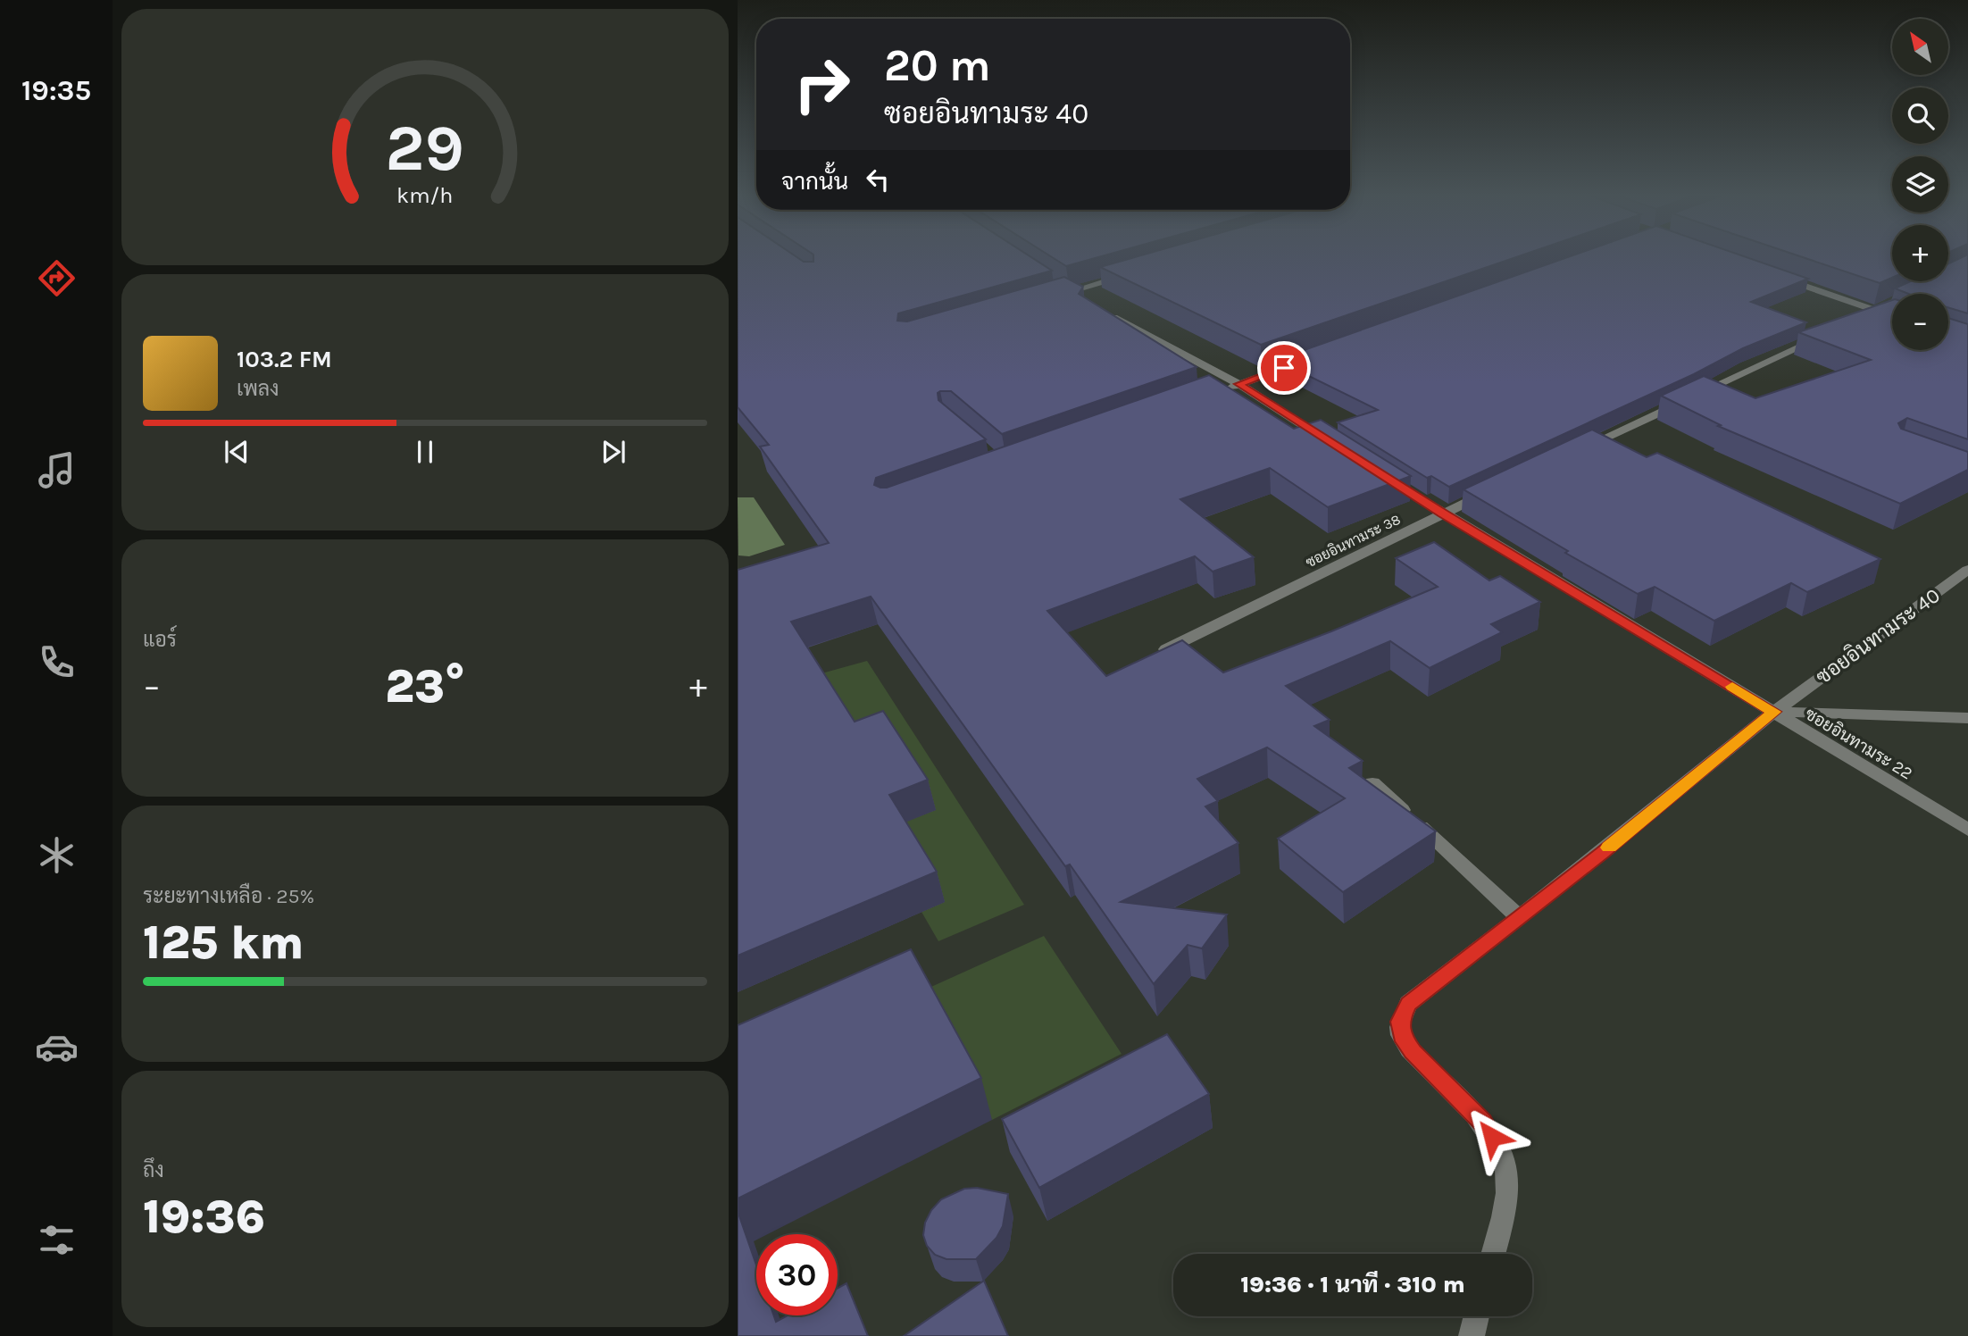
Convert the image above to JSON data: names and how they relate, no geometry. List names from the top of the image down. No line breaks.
{"streets":{"street":["ซอยอินทามระ 38","ซอยอินทามระ 40","ซอยอินทามระ 22"]},"crossings":[["ซอยอินทามระ 38","ซอยอินทามระ 22"],["ซอยอินทามระ 40","ซอยอินทามระ 22"]],"north":"top left","page":{"tabs":"19:35","map_buttons":["+","−"],"turn":["20 m","ซอยอินทามระ 40"],"then":"จากนั้น","song":["103.2 FM","เพลง"],"tile":["แอร์",["ระยะทางเหลือ · 25%","125 km"],["ถึง","19:36"]],"heat":["−","23°","+"],"limit":"30","trip":"19:36 · 1 นาที · 310 m","gauge":["29","km/h"]}}
